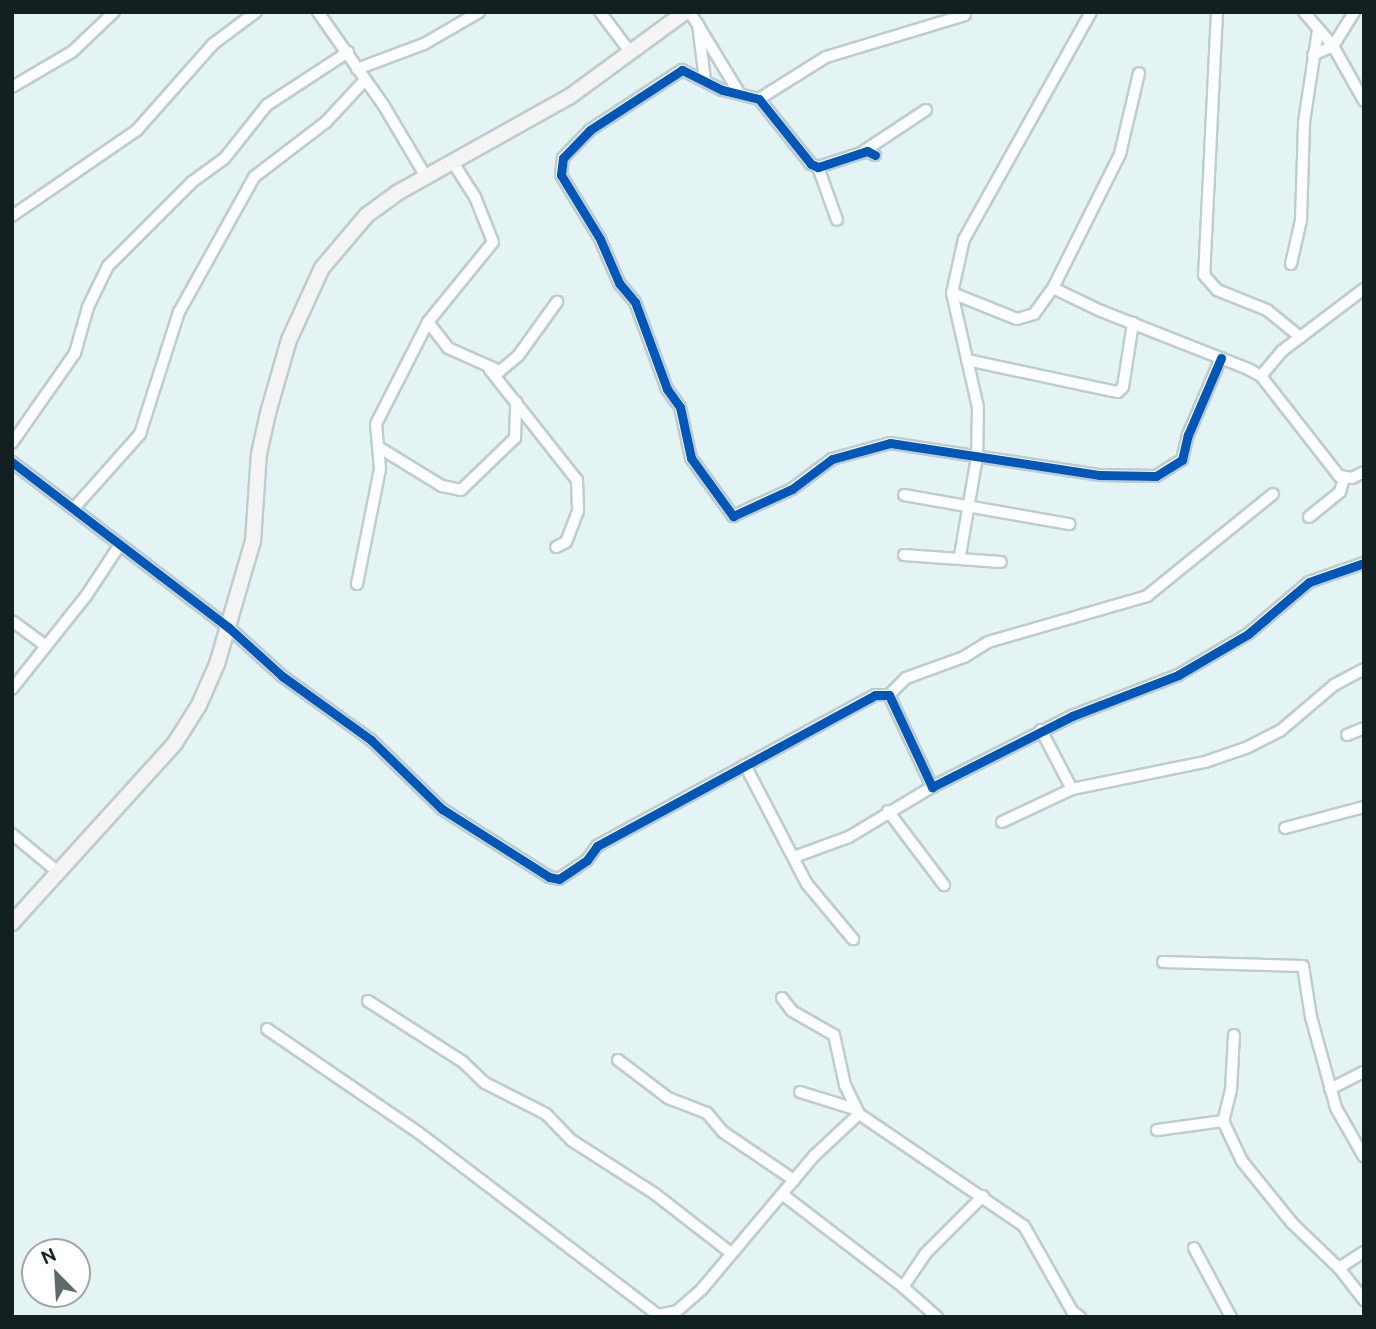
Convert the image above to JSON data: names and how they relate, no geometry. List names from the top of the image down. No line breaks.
{"north":"top left"}
